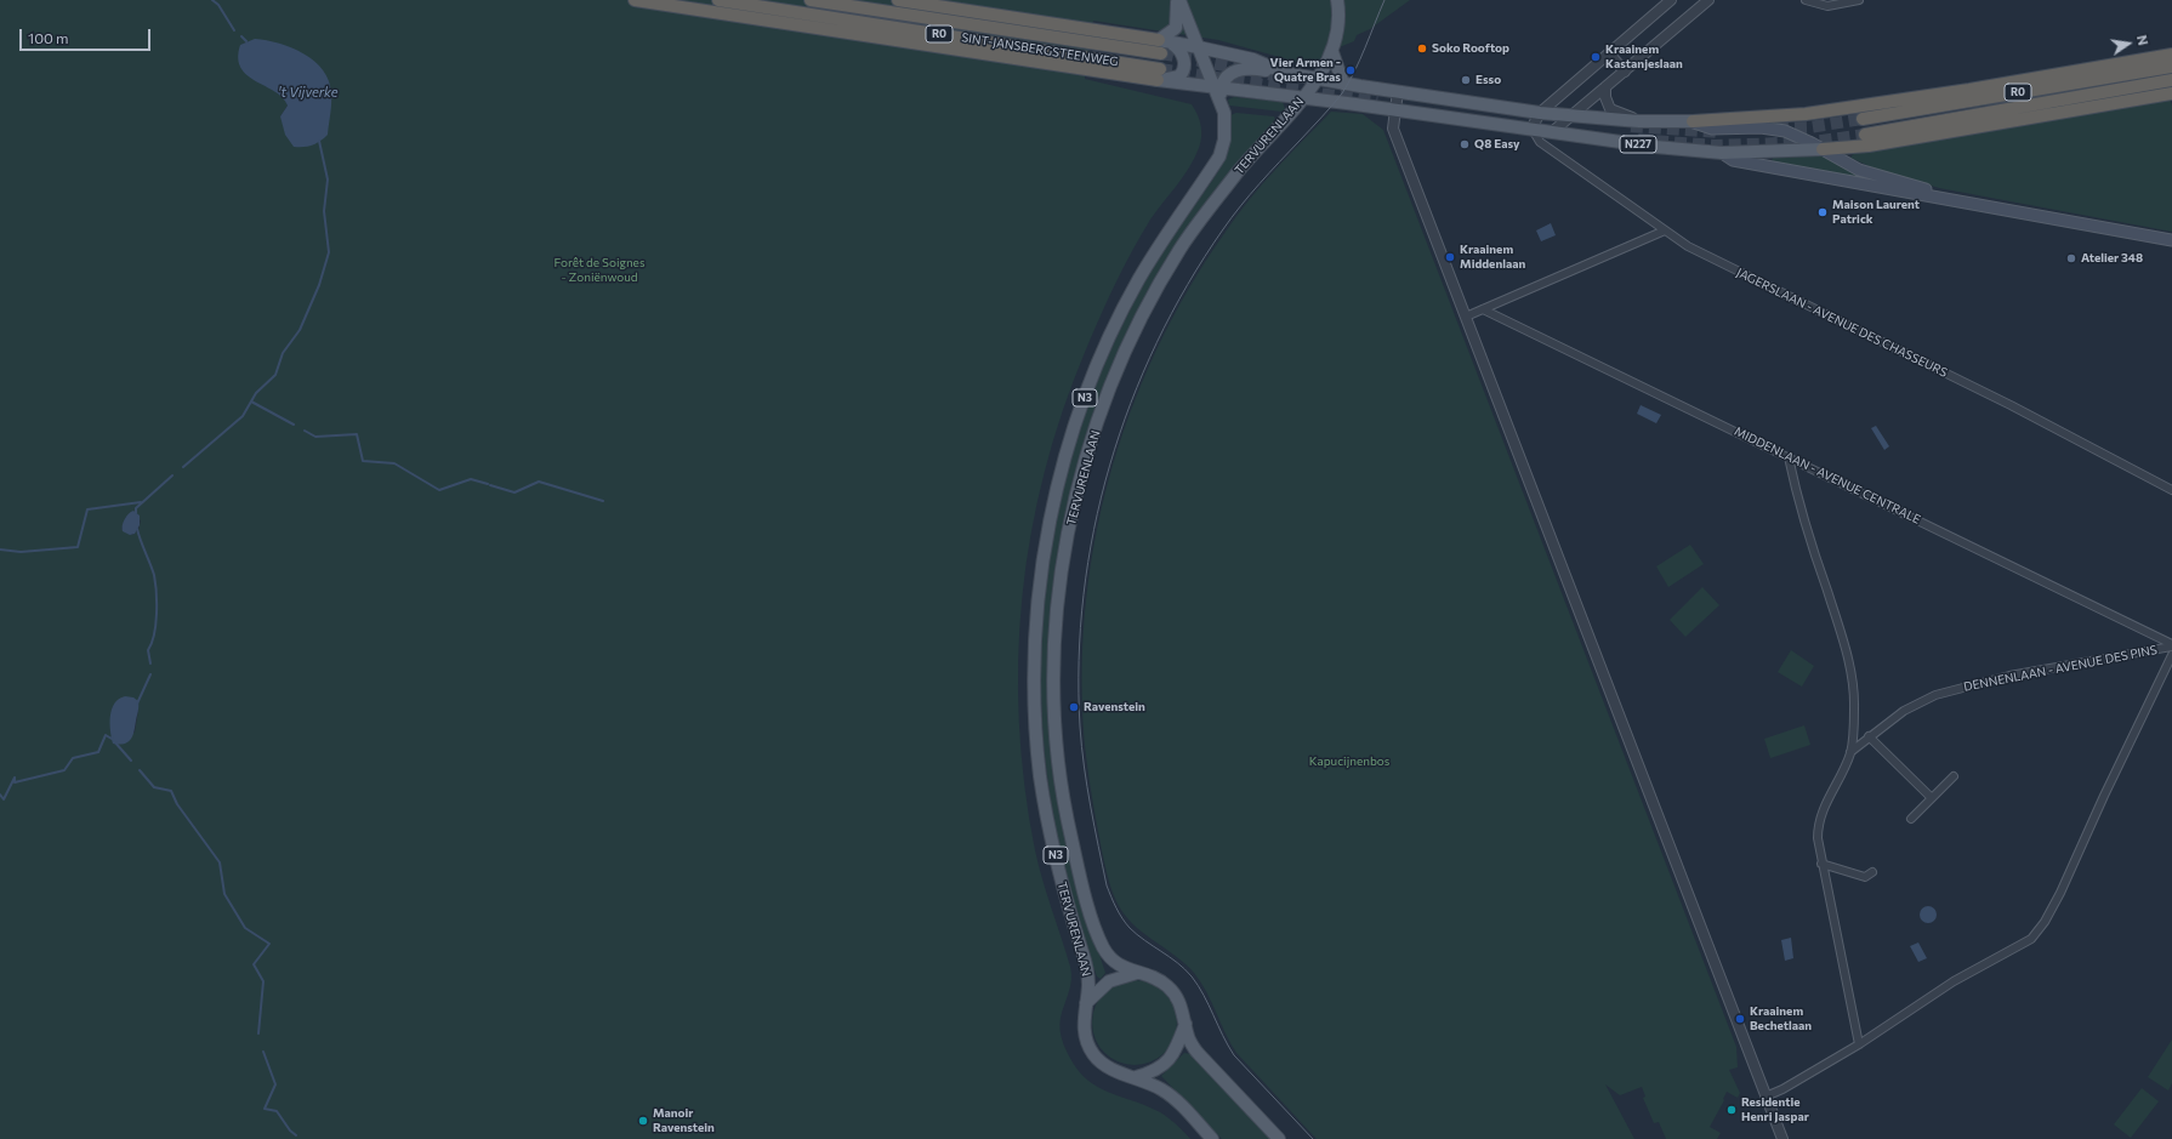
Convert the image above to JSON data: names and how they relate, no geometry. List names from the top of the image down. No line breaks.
{"streets":{"highway":["R0","SINT-JANSBERGSTEENWEG"],"main road":["TERVURENLAAN","N227","N3"],"street":["JAGERSLAAN - AVENUE DES CHASSEURS","MIDDENLAAN - AVENUE CENTRALE","DENNENLAAN - AVENUE DES PINS"]},"crossings":[["TERVURENLAAN","N227"],["N227","JAGERSLAAN - AVENUE DES CHASSEURS"],["MIDDENLAAN - AVENUE CENTRALE","DENNENLAAN - AVENUE DES PINS"]],"water":["'t Vijverke"],"parks":["Forêt de Soignes - Zoniënwoud","Kapucijnenbos"],"places":["Soko Rooftop","Kraainem Kastanjeslaan","Vier Armen - Quatre Bras","Esso","Q8 Easy","Maison Laurent Patrick","Kraainem Middenlaan","Atelier 348","Ravenstein","Kraainem Bechetlaan","Residentie Henri Jaspar","Manoir Ravenstein"],"scale_bar":"100 m","north":"right"}
